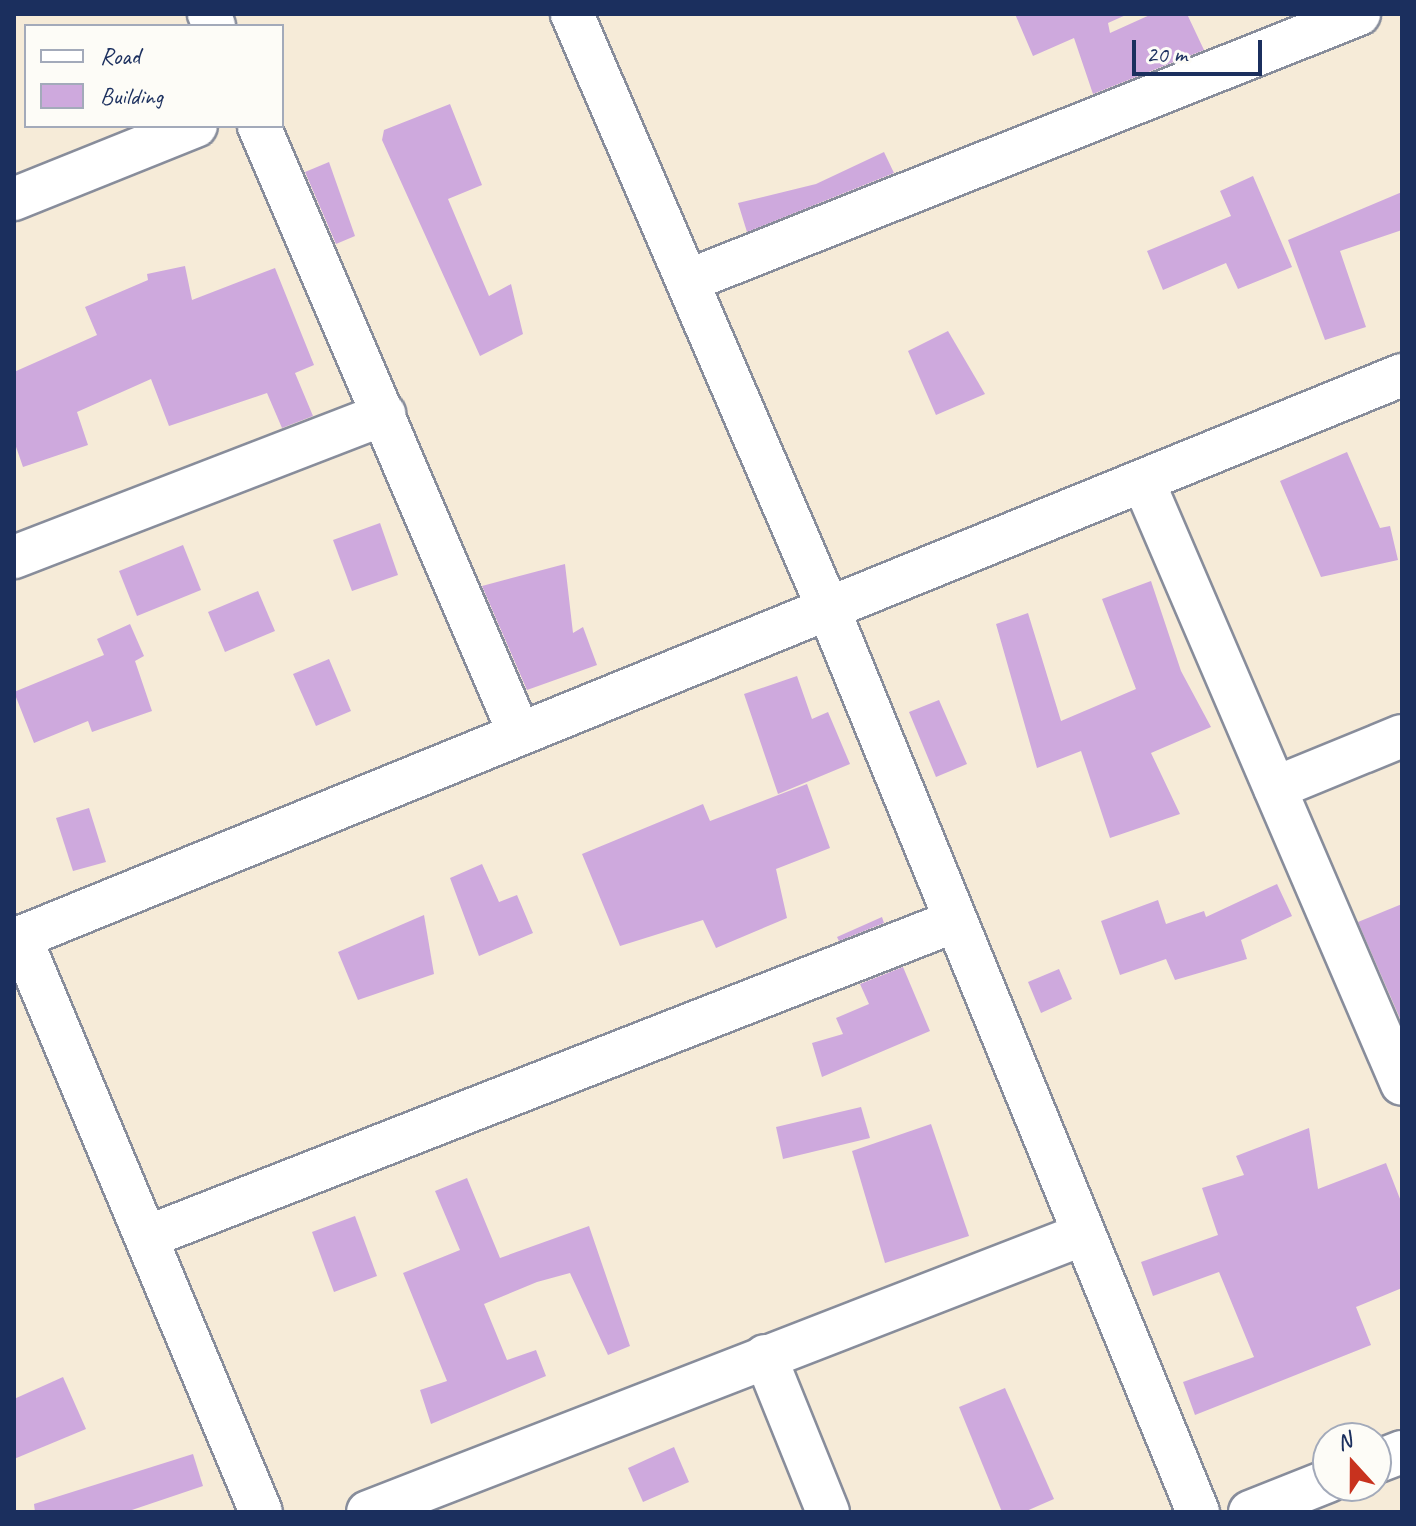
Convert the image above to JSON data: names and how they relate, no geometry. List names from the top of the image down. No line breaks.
{"legend":["Road","Building"],"scale_bar":"20 m","north":"top"}
